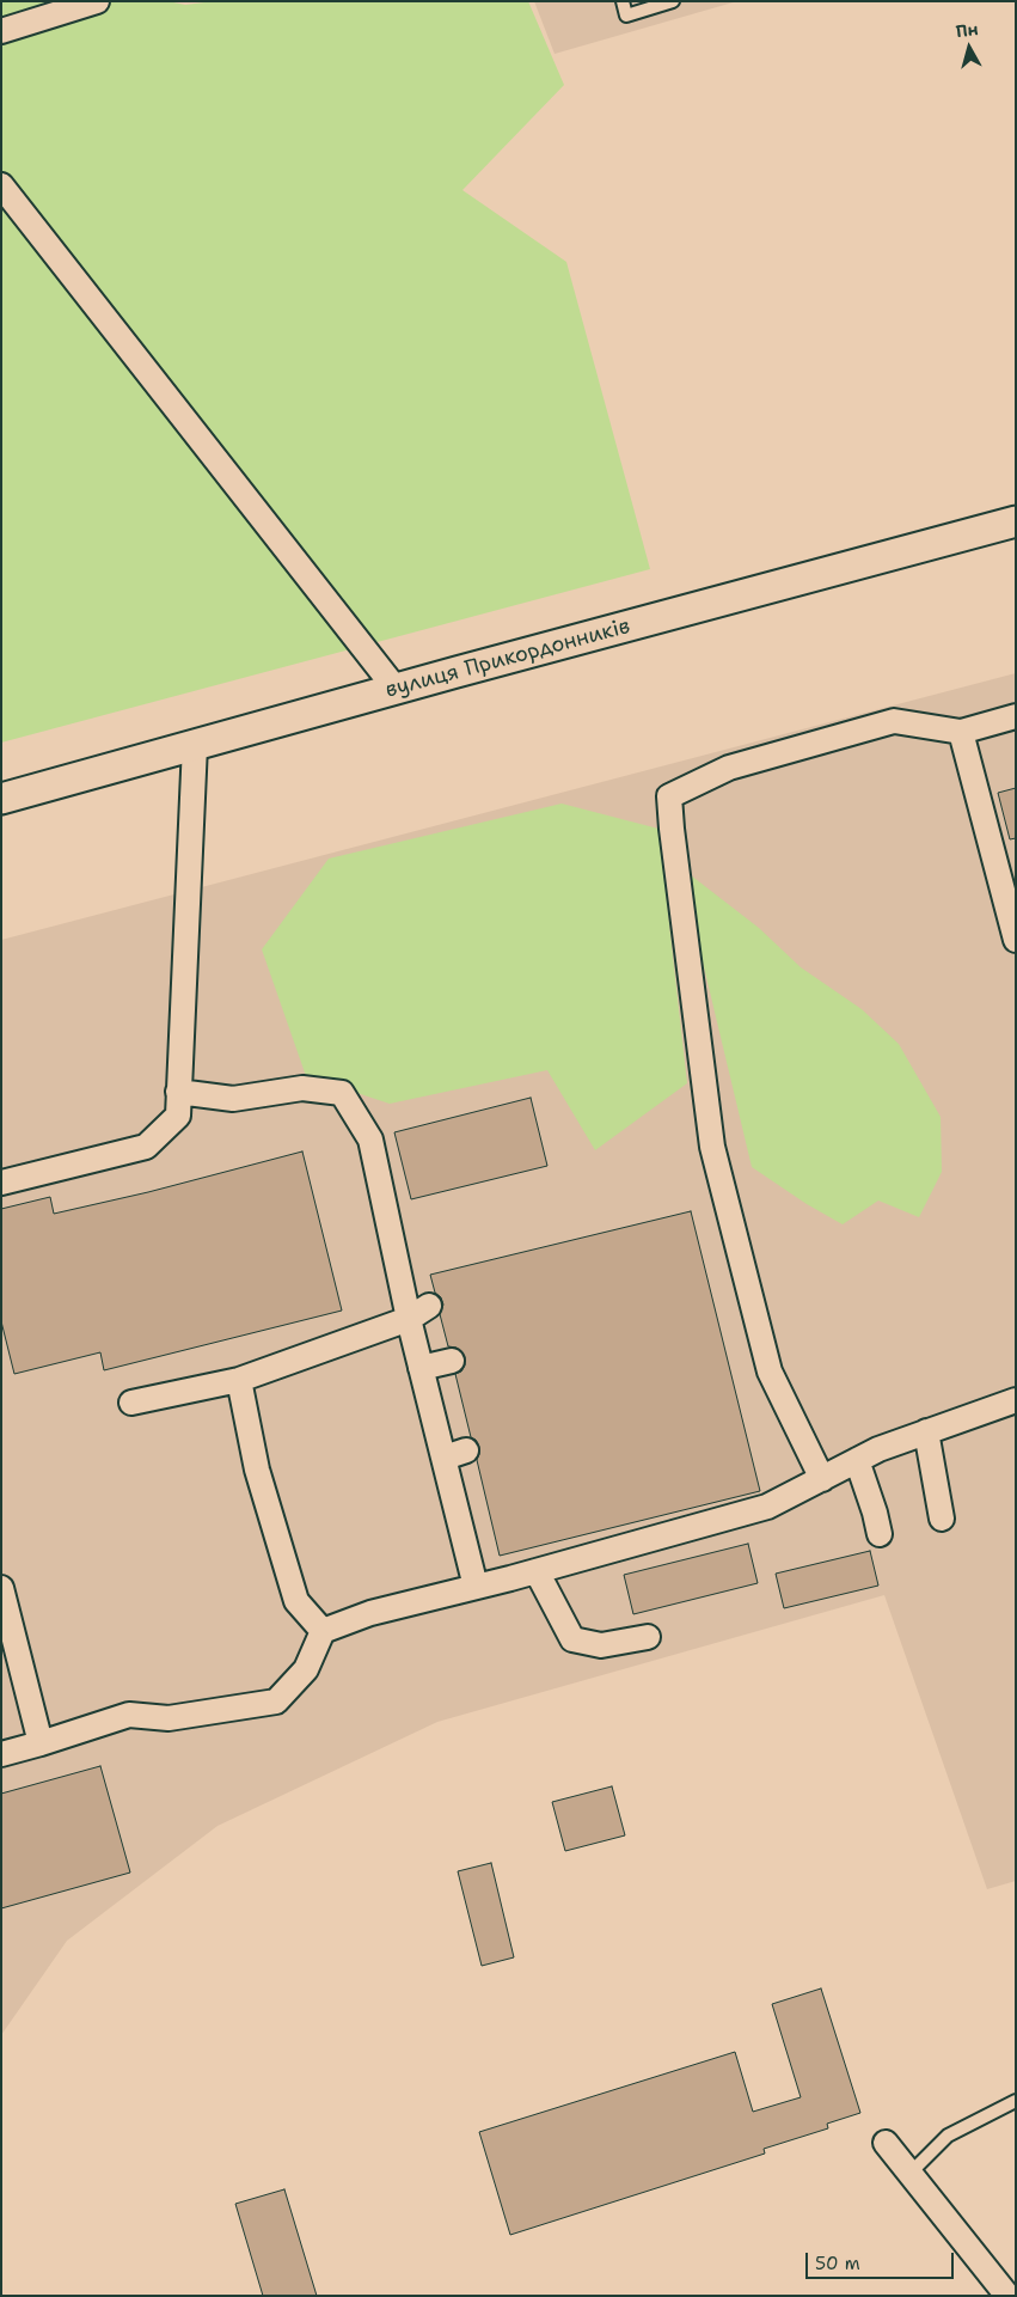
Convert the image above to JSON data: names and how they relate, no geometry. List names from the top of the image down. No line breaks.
{"streets":{"street":["вулиця Прикордонників"]},"scale_bar":"50 m","north":"top"}
